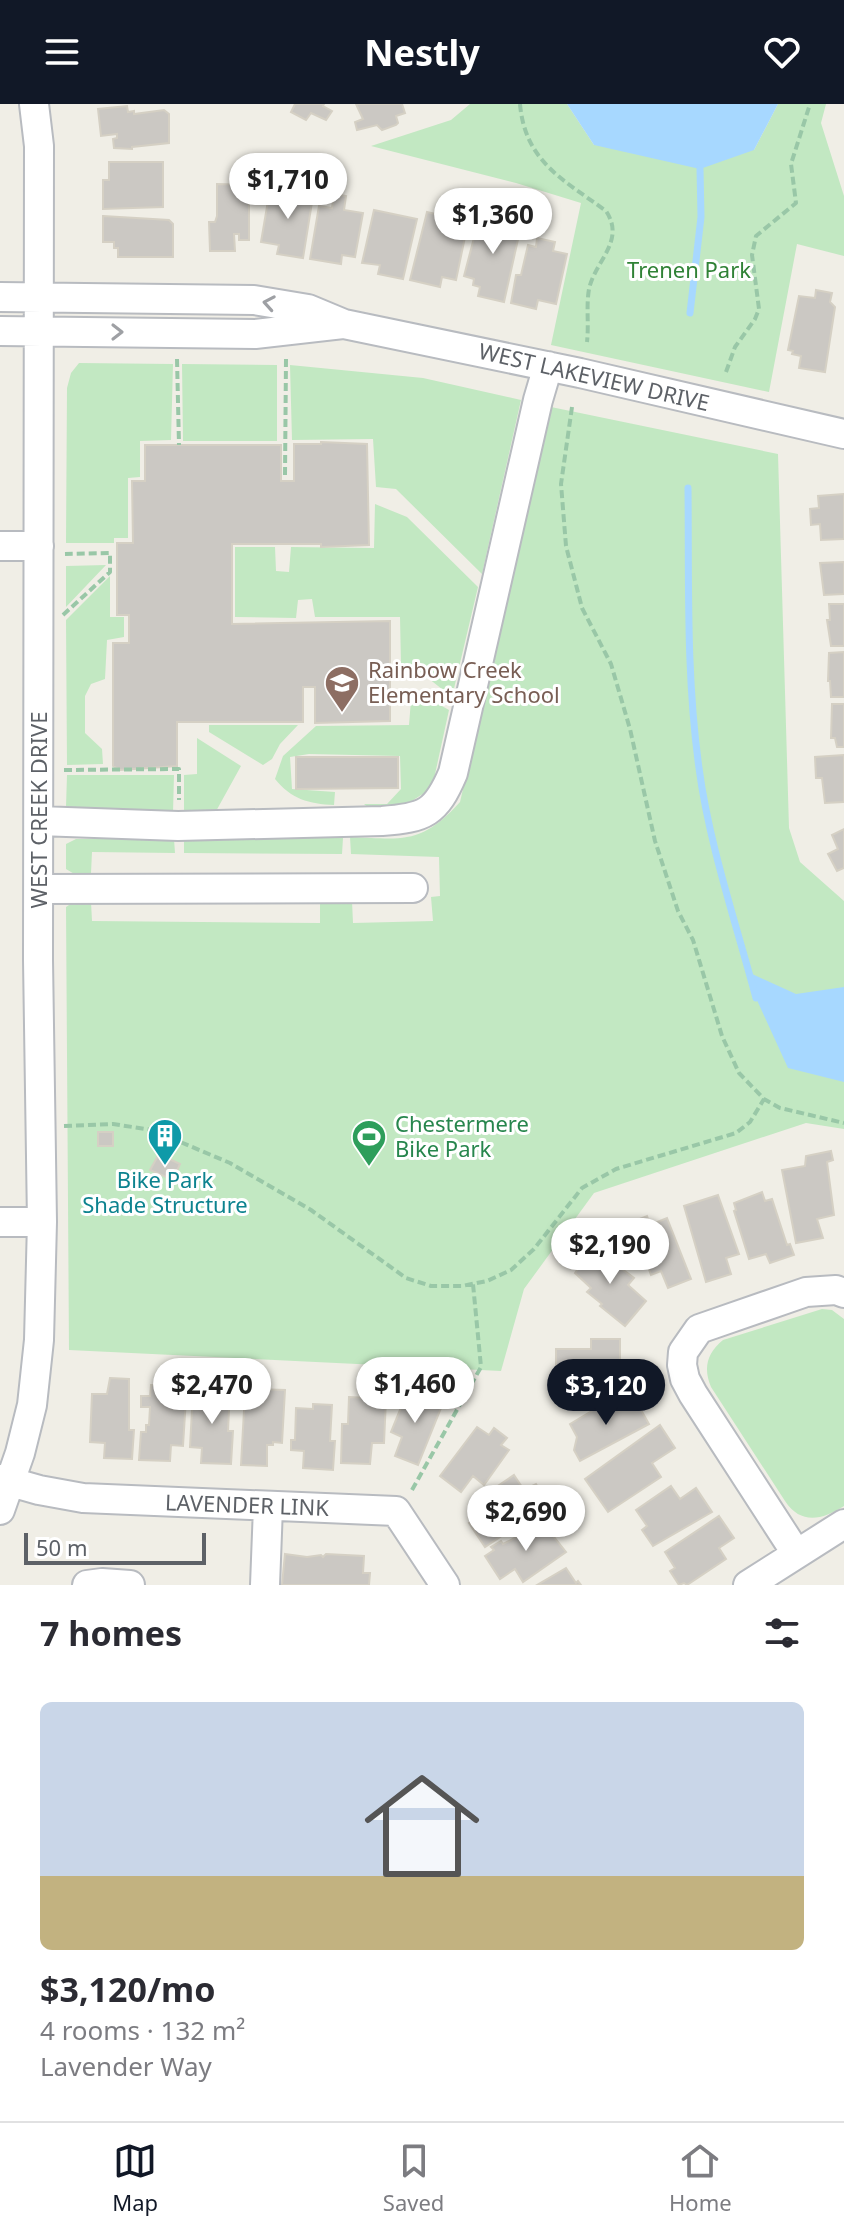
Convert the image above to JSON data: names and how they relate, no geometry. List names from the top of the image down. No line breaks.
{"streets":{"street":["WEST LAKEVIEW DRIVE","WEST CREEK DRIVE","LAVENDER LINK"]},"crossings":[["WEST LAKEVIEW DRIVE","WEST CREEK DRIVE"],["WEST CREEK DRIVE","LAVENDER LINK"]],"parks":["Trenen Park"],"places":{"school or university":["Rainbow Creek Elementary School"],"building":["Bike Park Shade Structure"],"sports":["Chestermere Bike Park"]},"scale_bar":"50 m","page":{"header":"Nestly","price":["$1,710","$1,360","$2,190","$1,460","$2,470","$3,120","$2,690"],"scale":"50 m","heading":"7 homes","list":[{"name":"$3,120/mo","note":"4 rooms · 132 m² · Lavender Way"}],"tabs":["Map","Saved","Home"]}}
